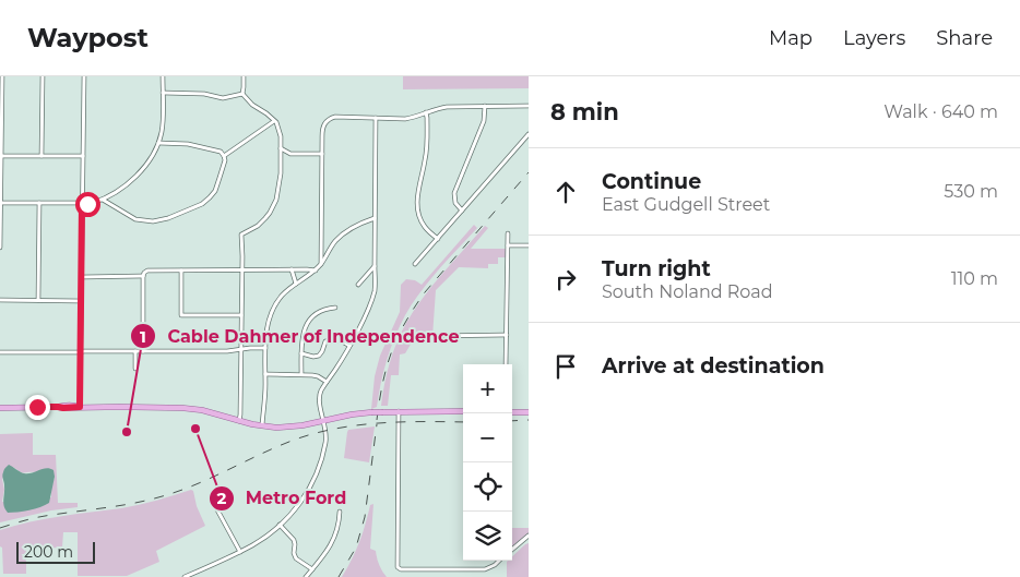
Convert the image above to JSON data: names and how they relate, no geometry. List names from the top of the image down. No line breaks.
{"places":["Metro Ford","Cable Dahmer of Independence"],"scale_bar":"200 m","page":{"header":"Waypost","nav":["Map","Layers","Share"],"heading":["8 min","Walk · 640 m"],"list":[["Continue","East Gudgell Street","530 m"],["Turn right","South Noland Road","110 m"],"Arrive at destination"],"map_buttons":["+","−"],"scale":"200 m"}}
